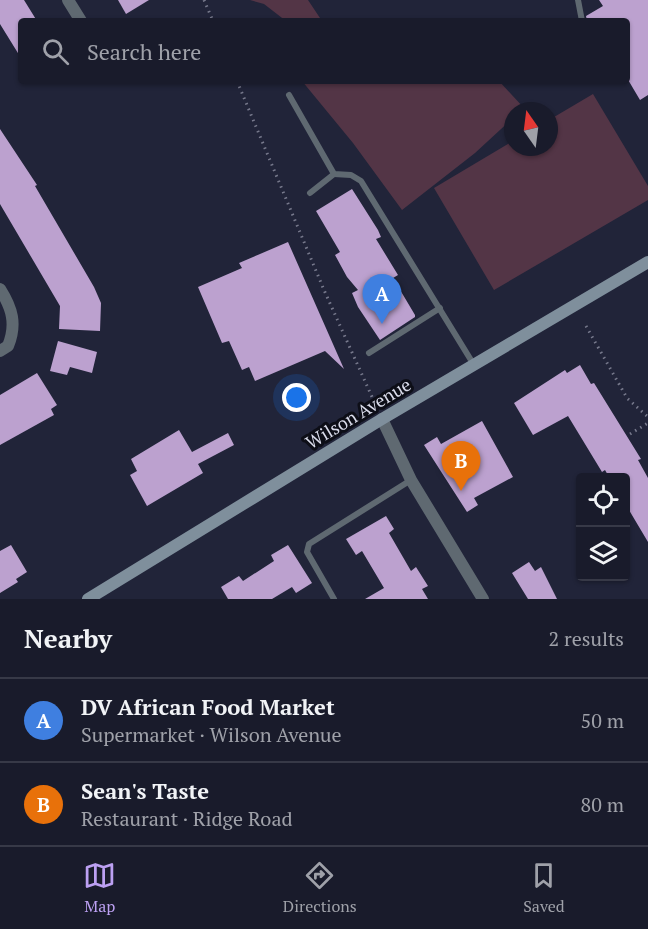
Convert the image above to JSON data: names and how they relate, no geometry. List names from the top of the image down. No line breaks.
{"streets":{"main road":["Wilson Avenue"]},"north":"top","page":{"search":"Search here","pins":["A","B"],"heading":["Nearby","2 results"],"list":[{"mark":"A","name":"DV African Food Market","note":"Supermarket · Wilson Avenue","value":"50 m"},{"mark":"B","name":"Sean's Taste","note":"Restaurant · Ridge Road","value":"80 m"}],"nav":["Map","Directions","Saved"]}}
